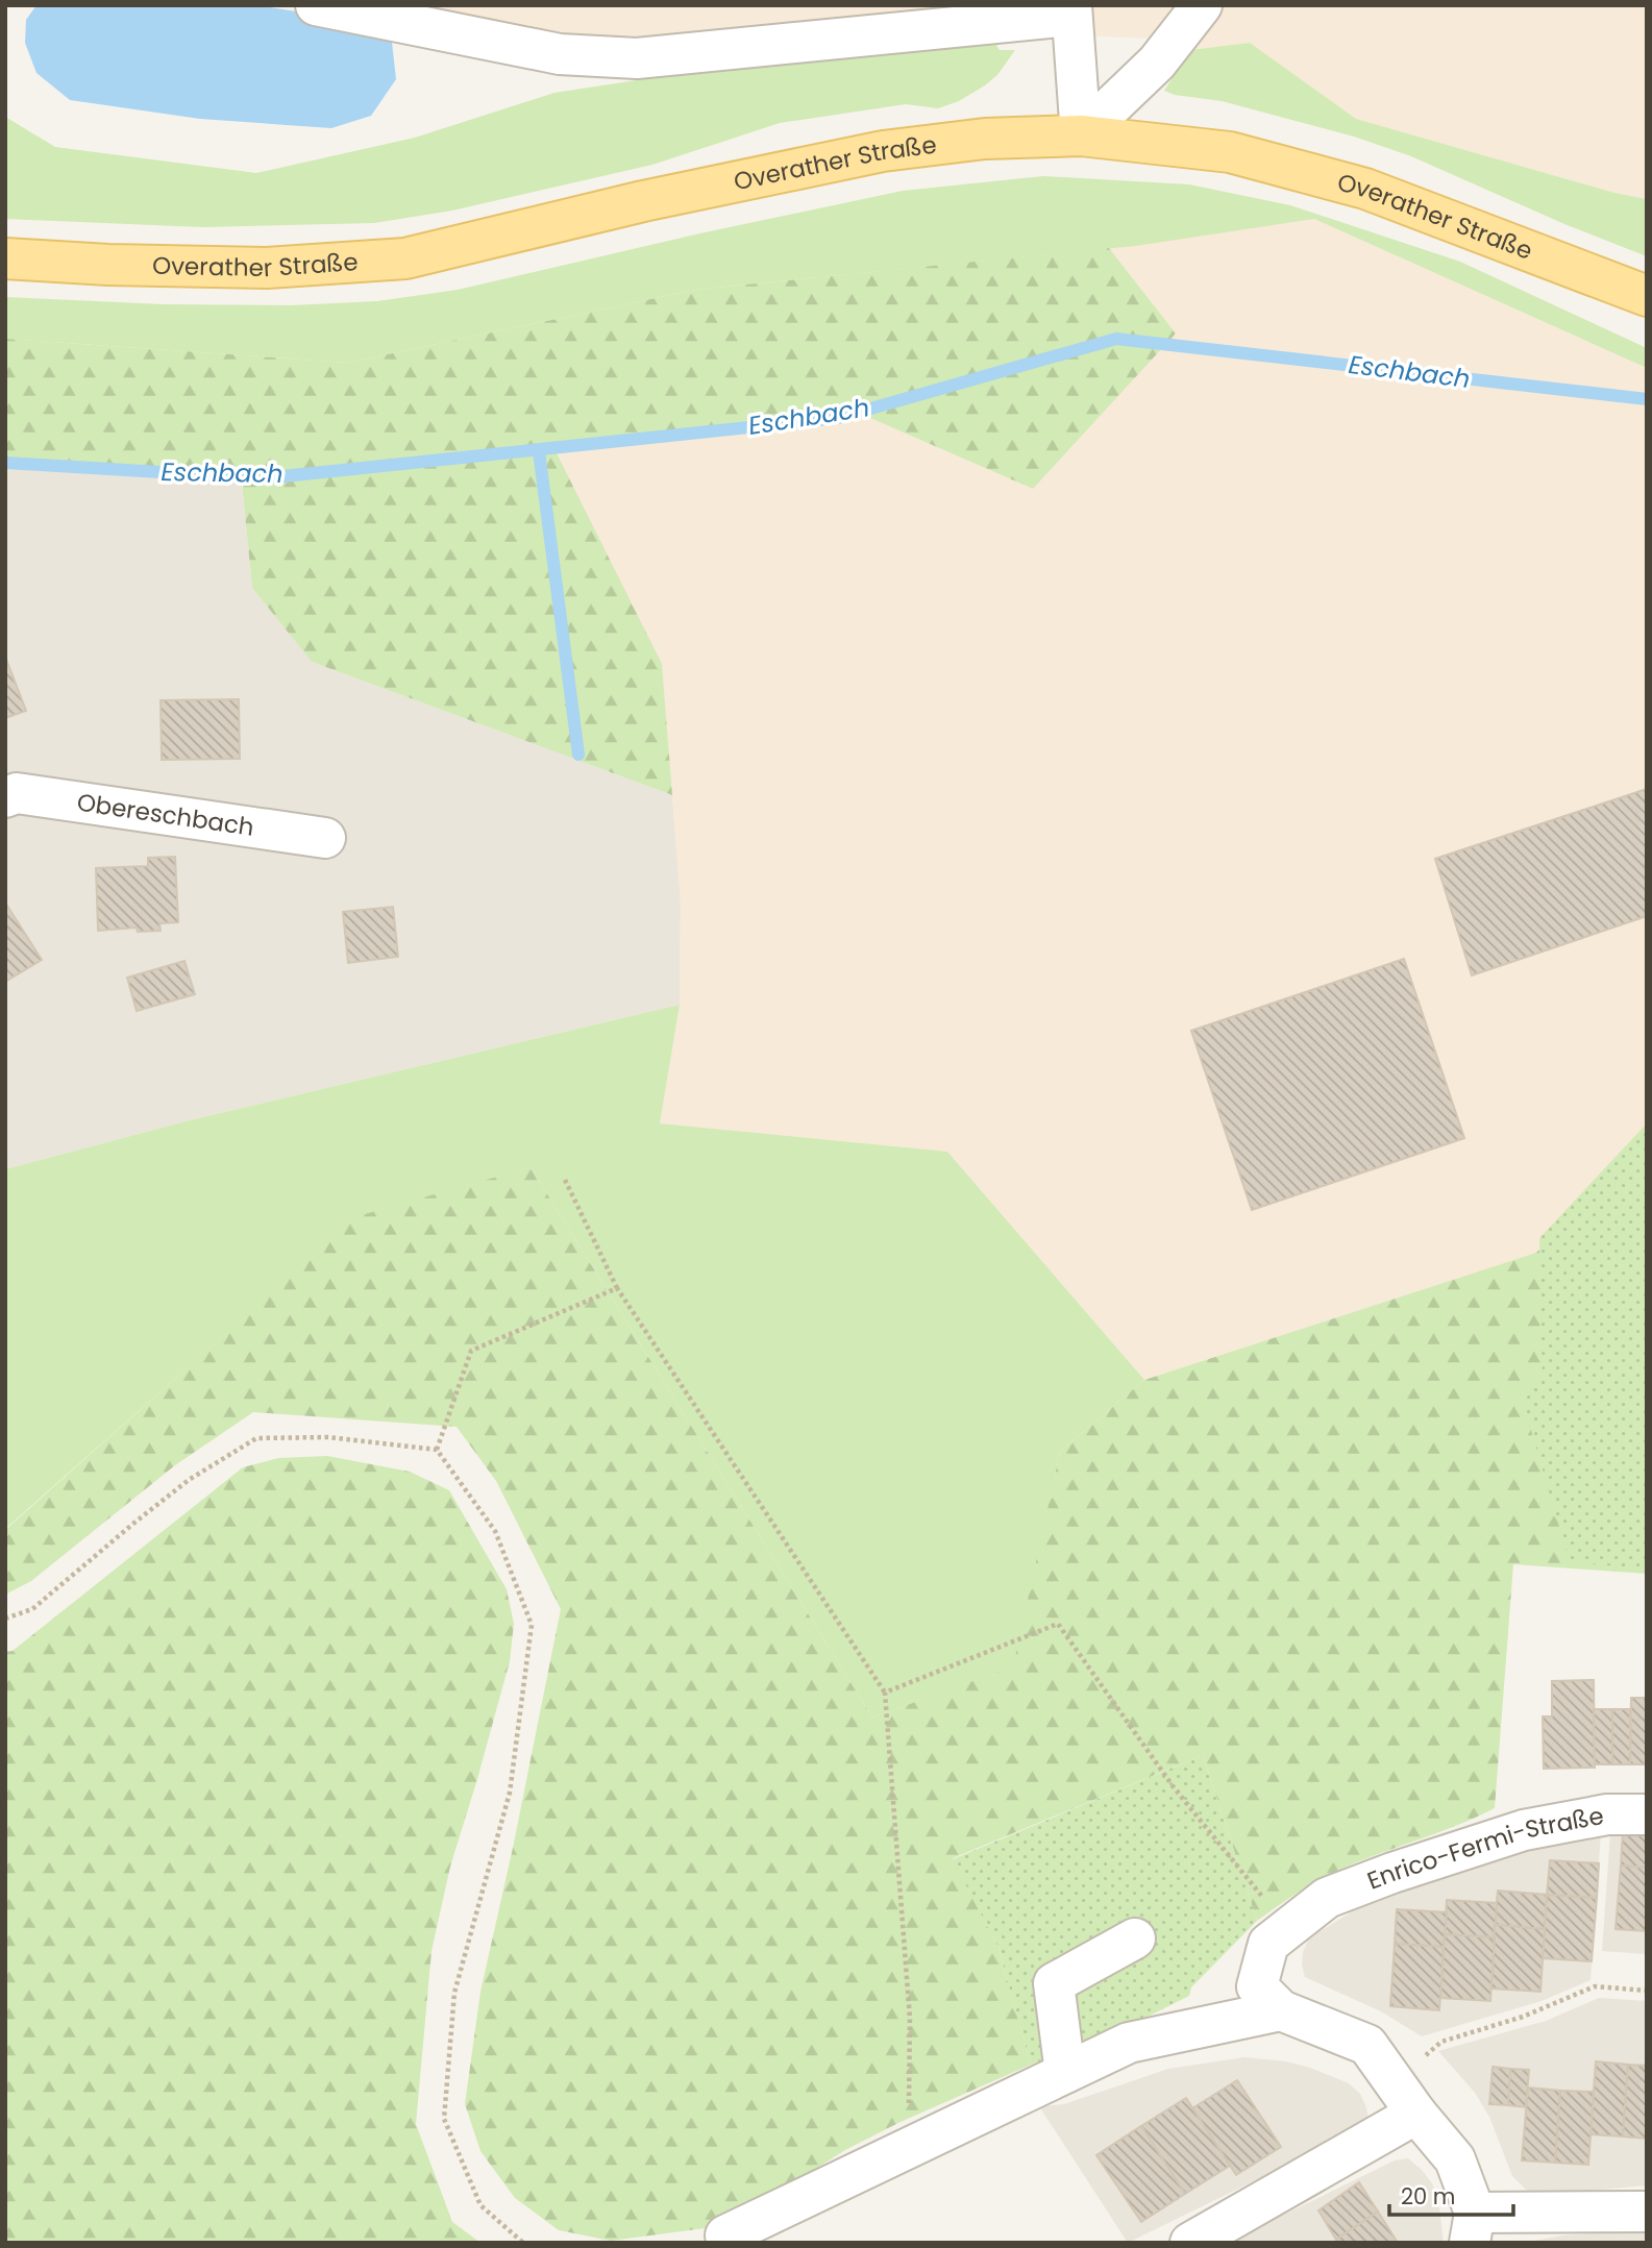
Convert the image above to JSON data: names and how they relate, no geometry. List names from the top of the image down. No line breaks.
{"streets":{"main road":["Overather Straße"],"street":["Obereschbach","Enrico-Fermi-Straße"]},"water":["Eschbach"],"scale_bar":"20 m"}
